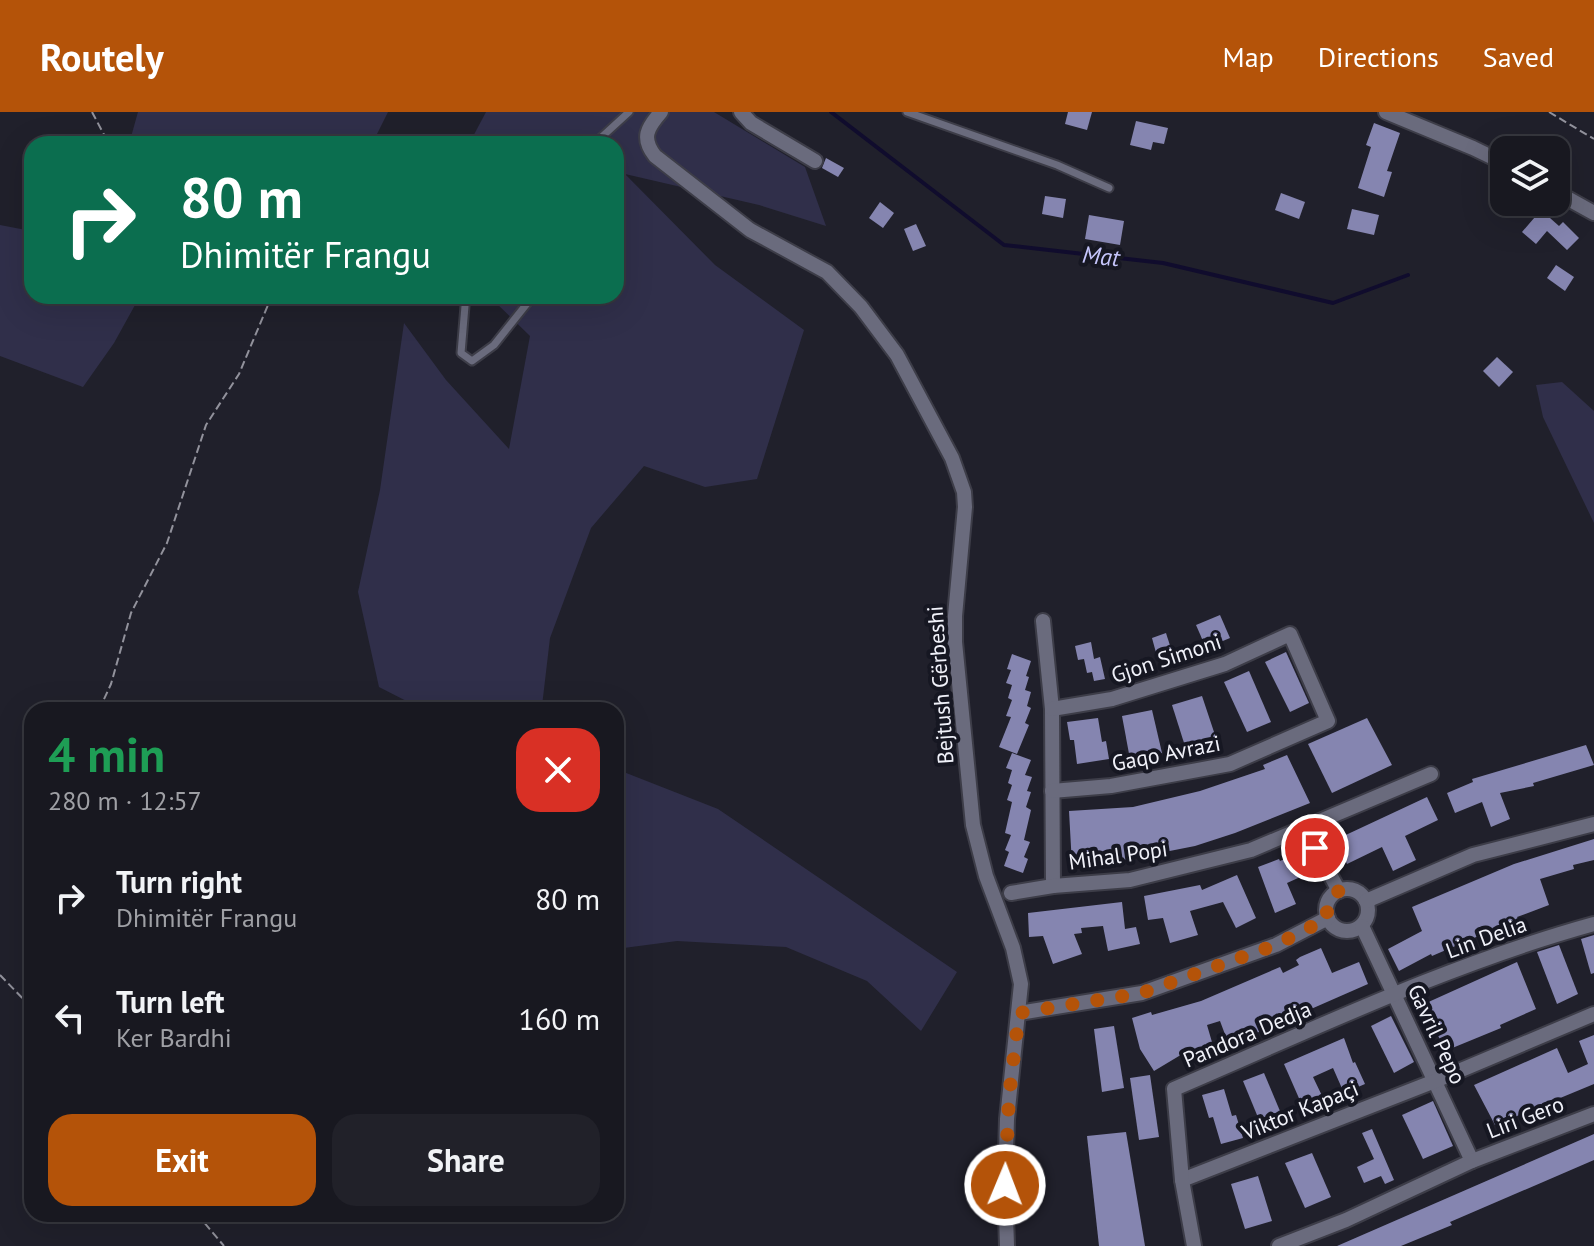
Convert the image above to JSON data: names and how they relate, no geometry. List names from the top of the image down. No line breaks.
{"streets":{"street":["Gjon Simoni","Bejtush Gërbeshi","Gaqo Avrazi","Mihal Popi","Lin Delia","Pandora Dedja","Gavril Pepo","Viktor Kapaçi","Liri Gero"]},"crossings":[["Gjon Simoni","Gaqo Avrazi"],["Gjon Simoni","Mihal Popi"],["Gaqo Avrazi","Mihal Popi"],["Lin Delia","Pandora Dedja"],["Lin Delia","Gavril Pepo"],["Pandora Dedja","Gavril Pepo"],["Pandora Dedja","Viktor Kapaçi"],["Gavril Pepo","Viktor Kapaçi"],["Gavril Pepo","Liri Gero"]],"water":["Mat"],"page":{"header":"Routely","nav":["Map","Directions","Saved"],"turn":["80 m","Dhimitër Frangu"],"heading":["4 min","280 m · 12:57"],"list":[{"name":"Turn right","note":"Dhimitër Frangu","value":"80 m"},{"name":"Turn left","note":"Ker Bardhi","value":"160 m"}],"buttons":["Exit","Share"]}}
